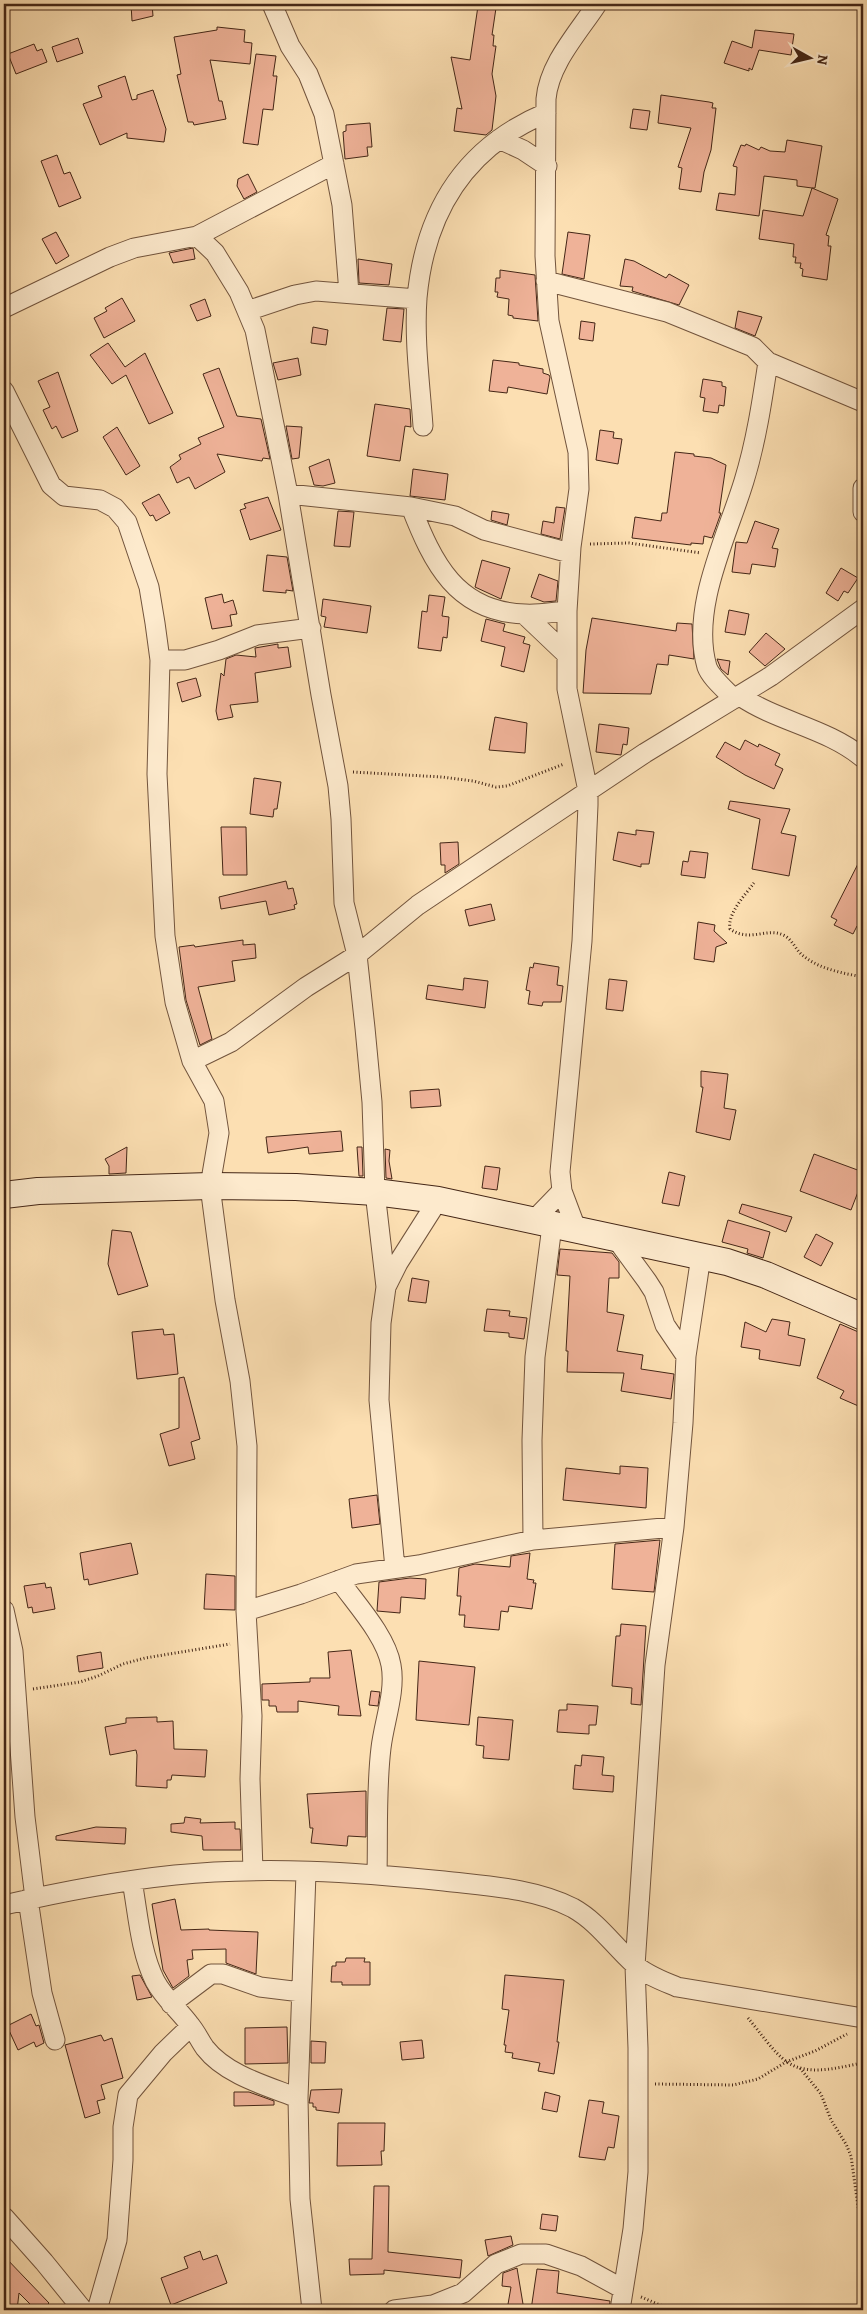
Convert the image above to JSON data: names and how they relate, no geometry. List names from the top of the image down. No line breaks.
{"north":"right"}
